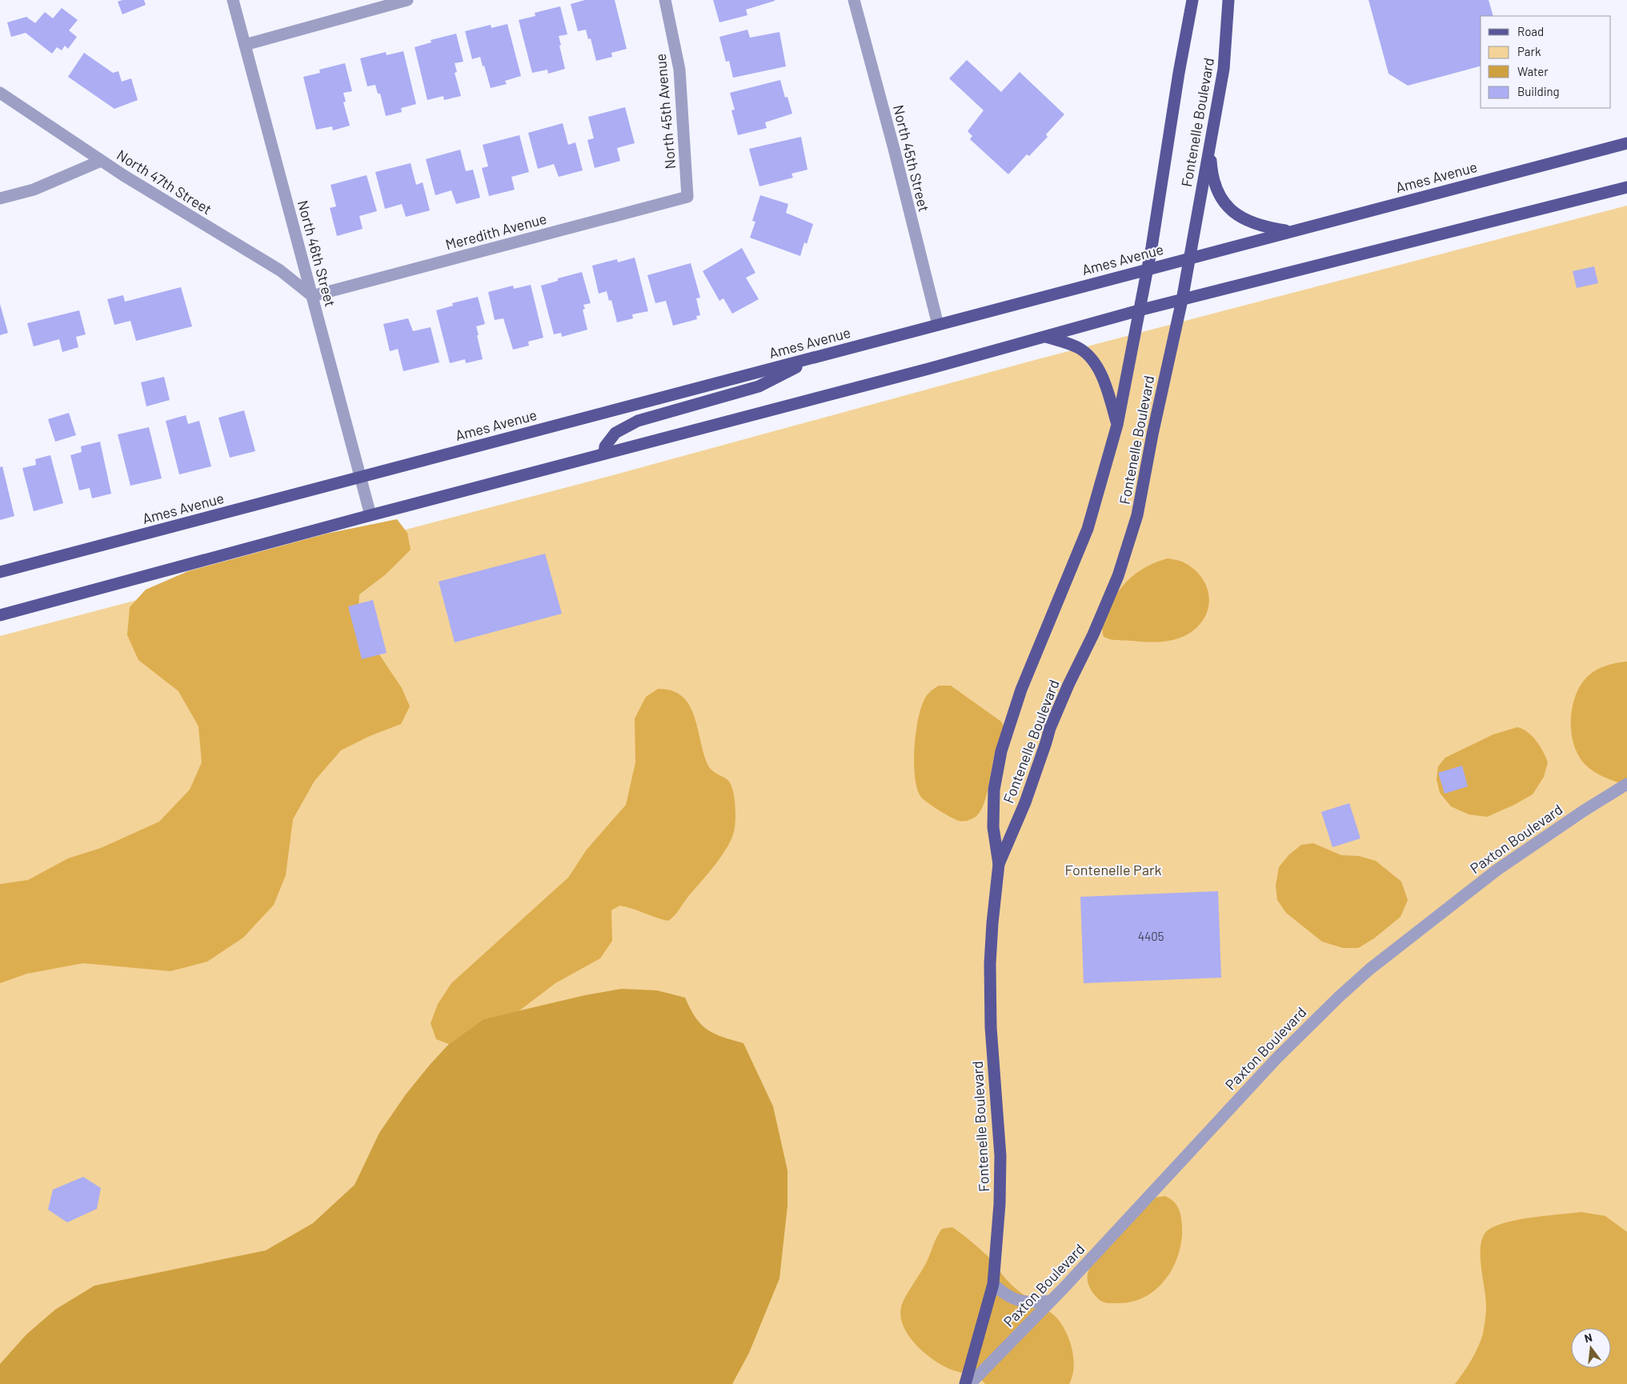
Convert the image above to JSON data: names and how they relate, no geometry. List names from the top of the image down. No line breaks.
{"streets":{"main road":["Fontenelle Boulevard","Ames Avenue"],"street":["North 45th Avenue","North 45th Street","North 47th Street","Meredith Avenue","North 46th Street","Paxton Boulevard"]},"crossings":[["North 45th Avenue","Meredith Avenue"],["Fontenelle Boulevard","Ames Avenue"],["North 45th Street","Ames Avenue"],["Ames Avenue","North 46th Street"],["North 47th Street","Meredith Avenue"],["North 47th Street","North 46th Street"],["Meredith Avenue","North 46th Street"]],"parks":["Fontenelle Park"],"house_numbers":["4405"],"legend":["Road","Park","Water","Building"],"north":"top"}
